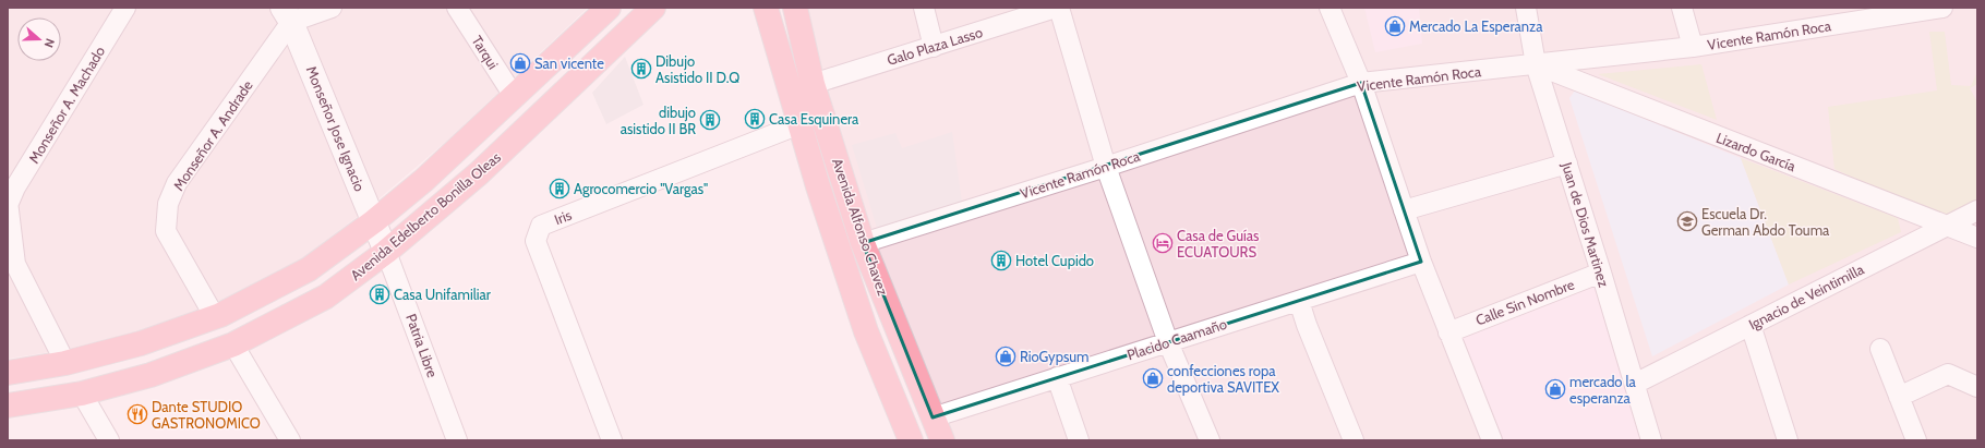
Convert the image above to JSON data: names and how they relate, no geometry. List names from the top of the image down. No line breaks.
{"streets":{"main road":["Avenida Edelberto Bonilla Oleas","Avenida Alfonso Chavez"],"street":["Vicente Ramón Roca","Galo Plaza Lasso","Tarqui","Monseñor A. Machado","Monseñor Jose Ignacio","Monseñor A. Andrade","Lizardo García","Iris","Juan de Dios Martinez","Ignacio de Veintimilla","Calle Sin Nombre","Placido Caamaño","Patria Libre"]},"crossings":[["Vicente Ramón Roca","Lizardo García"],["Vicente Ramón Roca","Juan de Dios Martinez"],["Vicente Ramón Roca","Avenida Alfonso Chavez"],["Galo Plaza Lasso","Avenida Alfonso Chavez"],["Tarqui","Avenida Edelberto Bonilla Oleas"],["Monseñor Jose Ignacio","Monseñor A. Andrade"],["Monseñor Jose Ignacio","Avenida Edelberto Bonilla Oleas"],["Monseñor Jose Ignacio","Patria Libre"],["Monseñor A. Andrade","Avenida Edelberto Bonilla Oleas"],["Lizardo García","Juan de Dios Martinez"],["Lizardo García","Ignacio de Veintimilla"],["Avenida Edelberto Bonilla Oleas","Patria Libre"],["Iris","Avenida Alfonso Chavez"],["Juan de Dios Martinez","Ignacio de Veintimilla"],["Juan de Dios Martinez","Calle Sin Nombre"],["Avenida Alfonso Chavez","Placido Caamaño"]],"places":{"shop":["Mercado La Esperanza","San vicente","RioGypsum","confecciones ropa deportiva SAVITEX","mercado la esperanza"],"building":["Dibujo Asistido II D.Q","Casa Esquinera","dibujo asistido II BR","Agrocomercio \"Vargas\"","Hotel Cupido","Casa Unifamiliar"],"school or university":["Escuela Dr. German Abdo Touma"],"hotel":["Casa de Guías ECUATOURS"],"restaurant":["Dante STUDIO GASTRONOMICO"]},"north":"right"}
